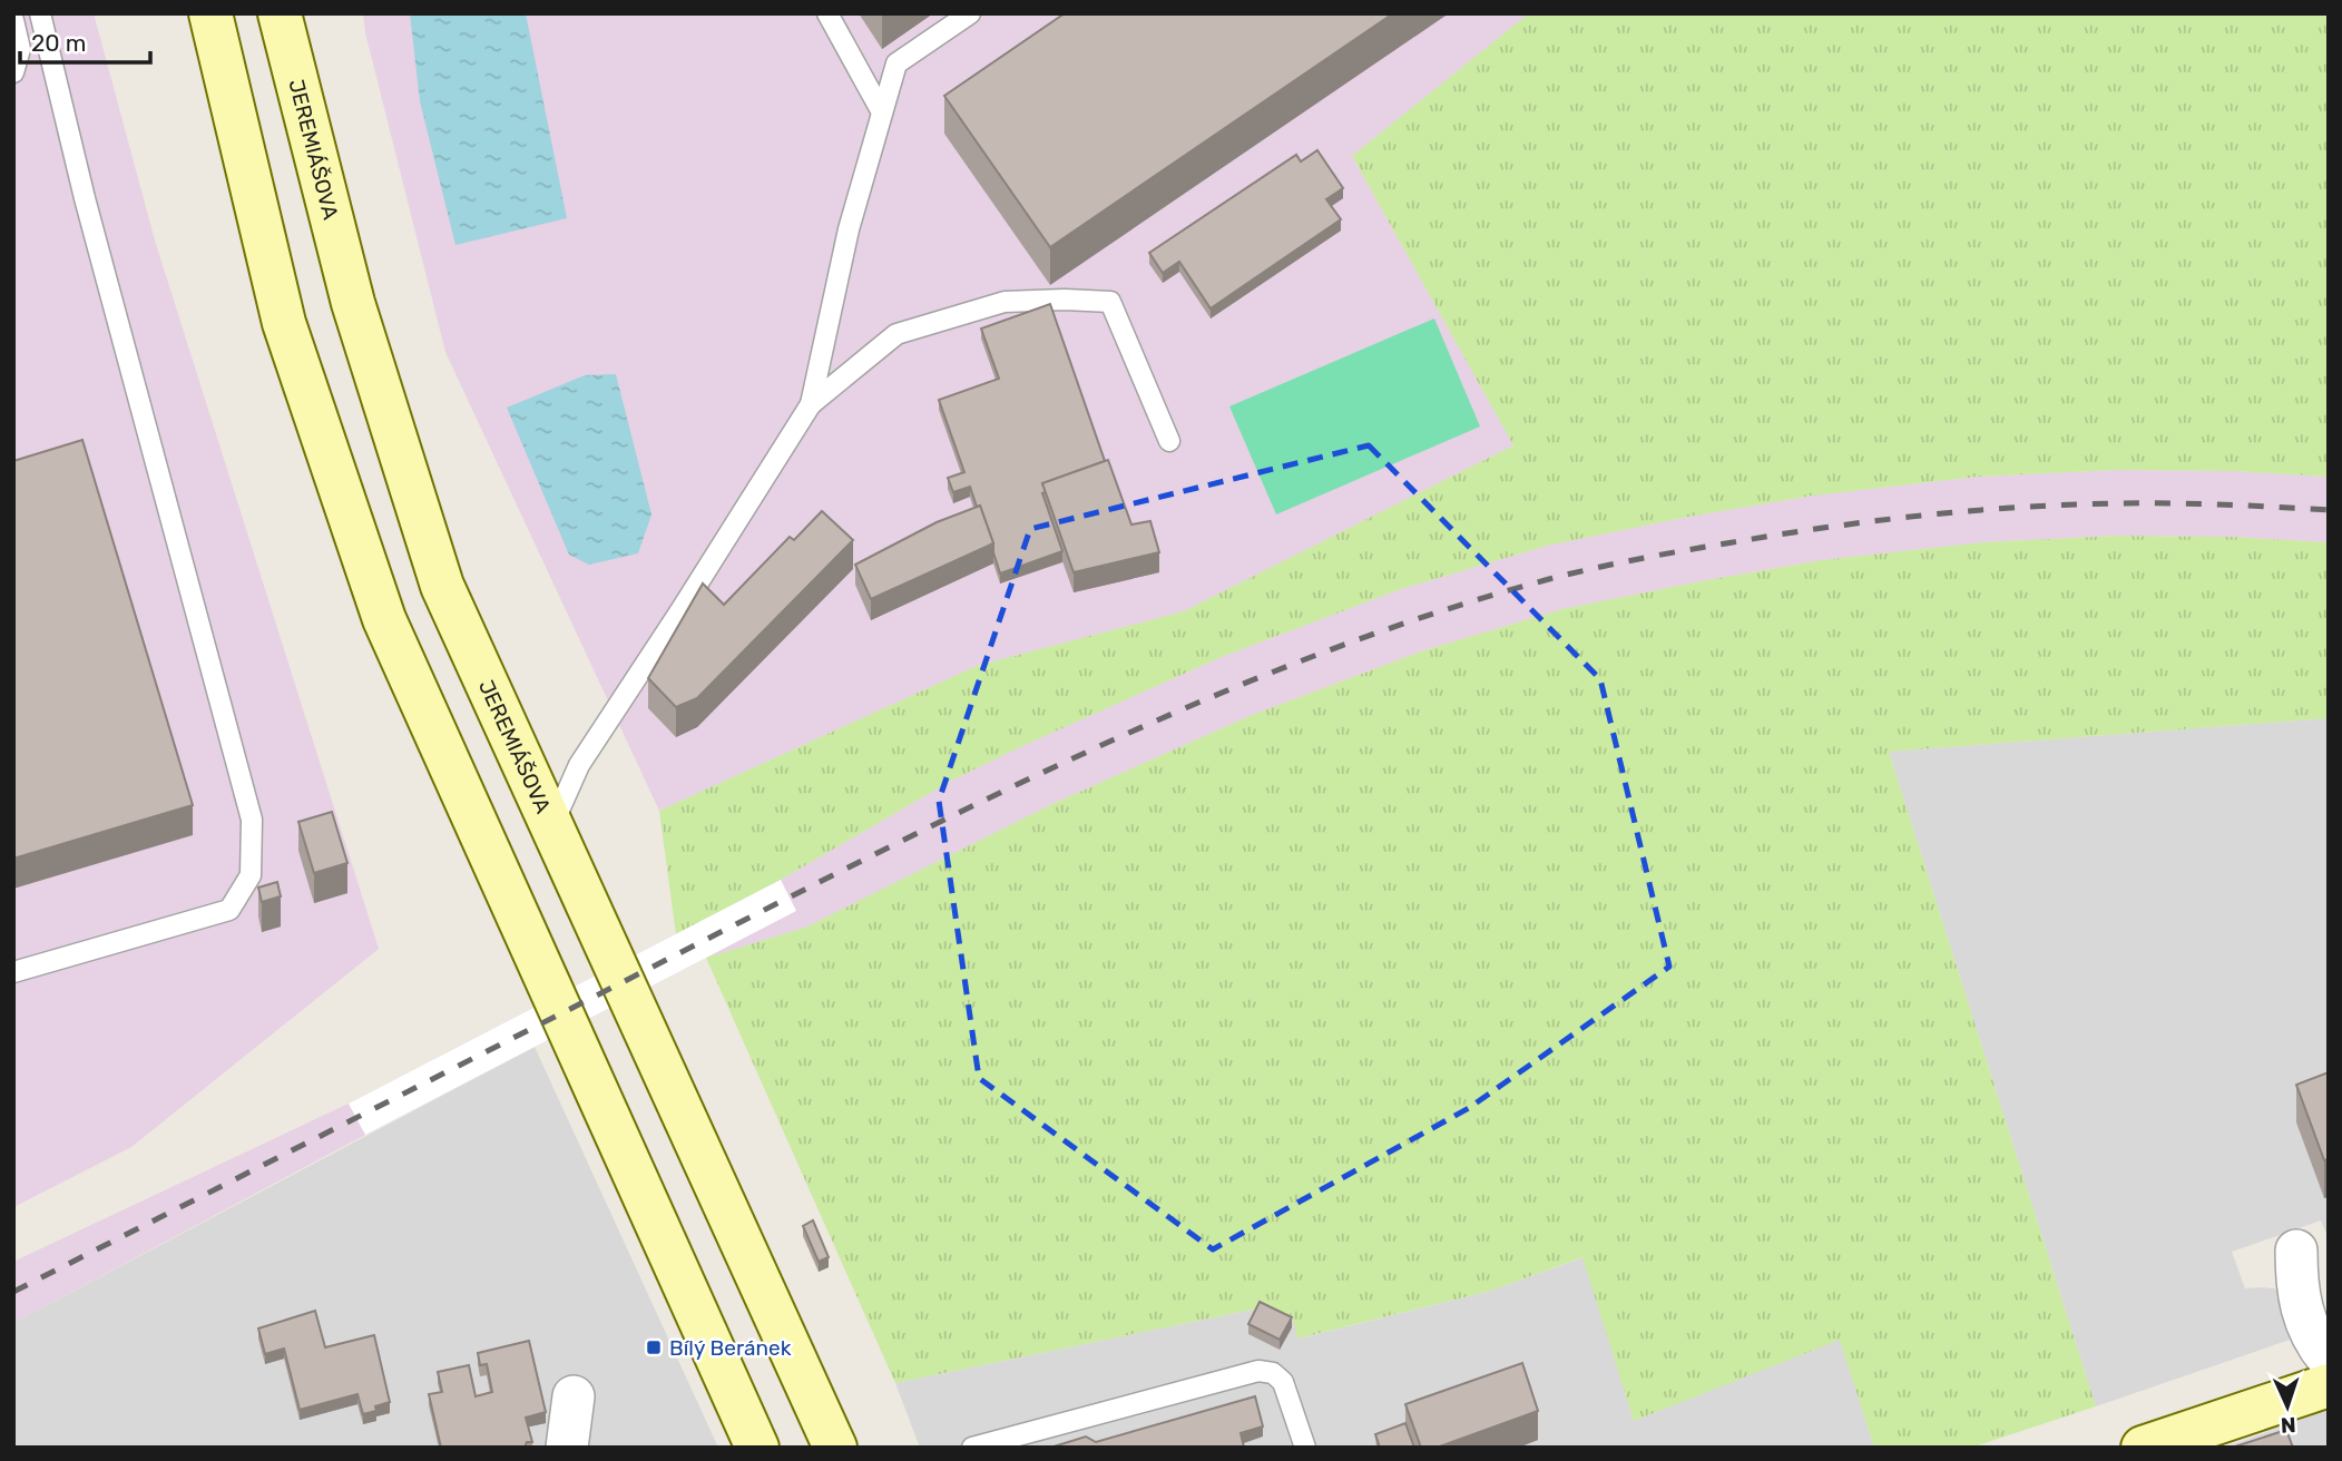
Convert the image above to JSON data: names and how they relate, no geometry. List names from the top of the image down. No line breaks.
{"streets":{"main road":["JEREMIÁŠOVA"]},"places":{"transit":["Bílý Beránek"]},"scale_bar":"20 m","north":"bottom"}
